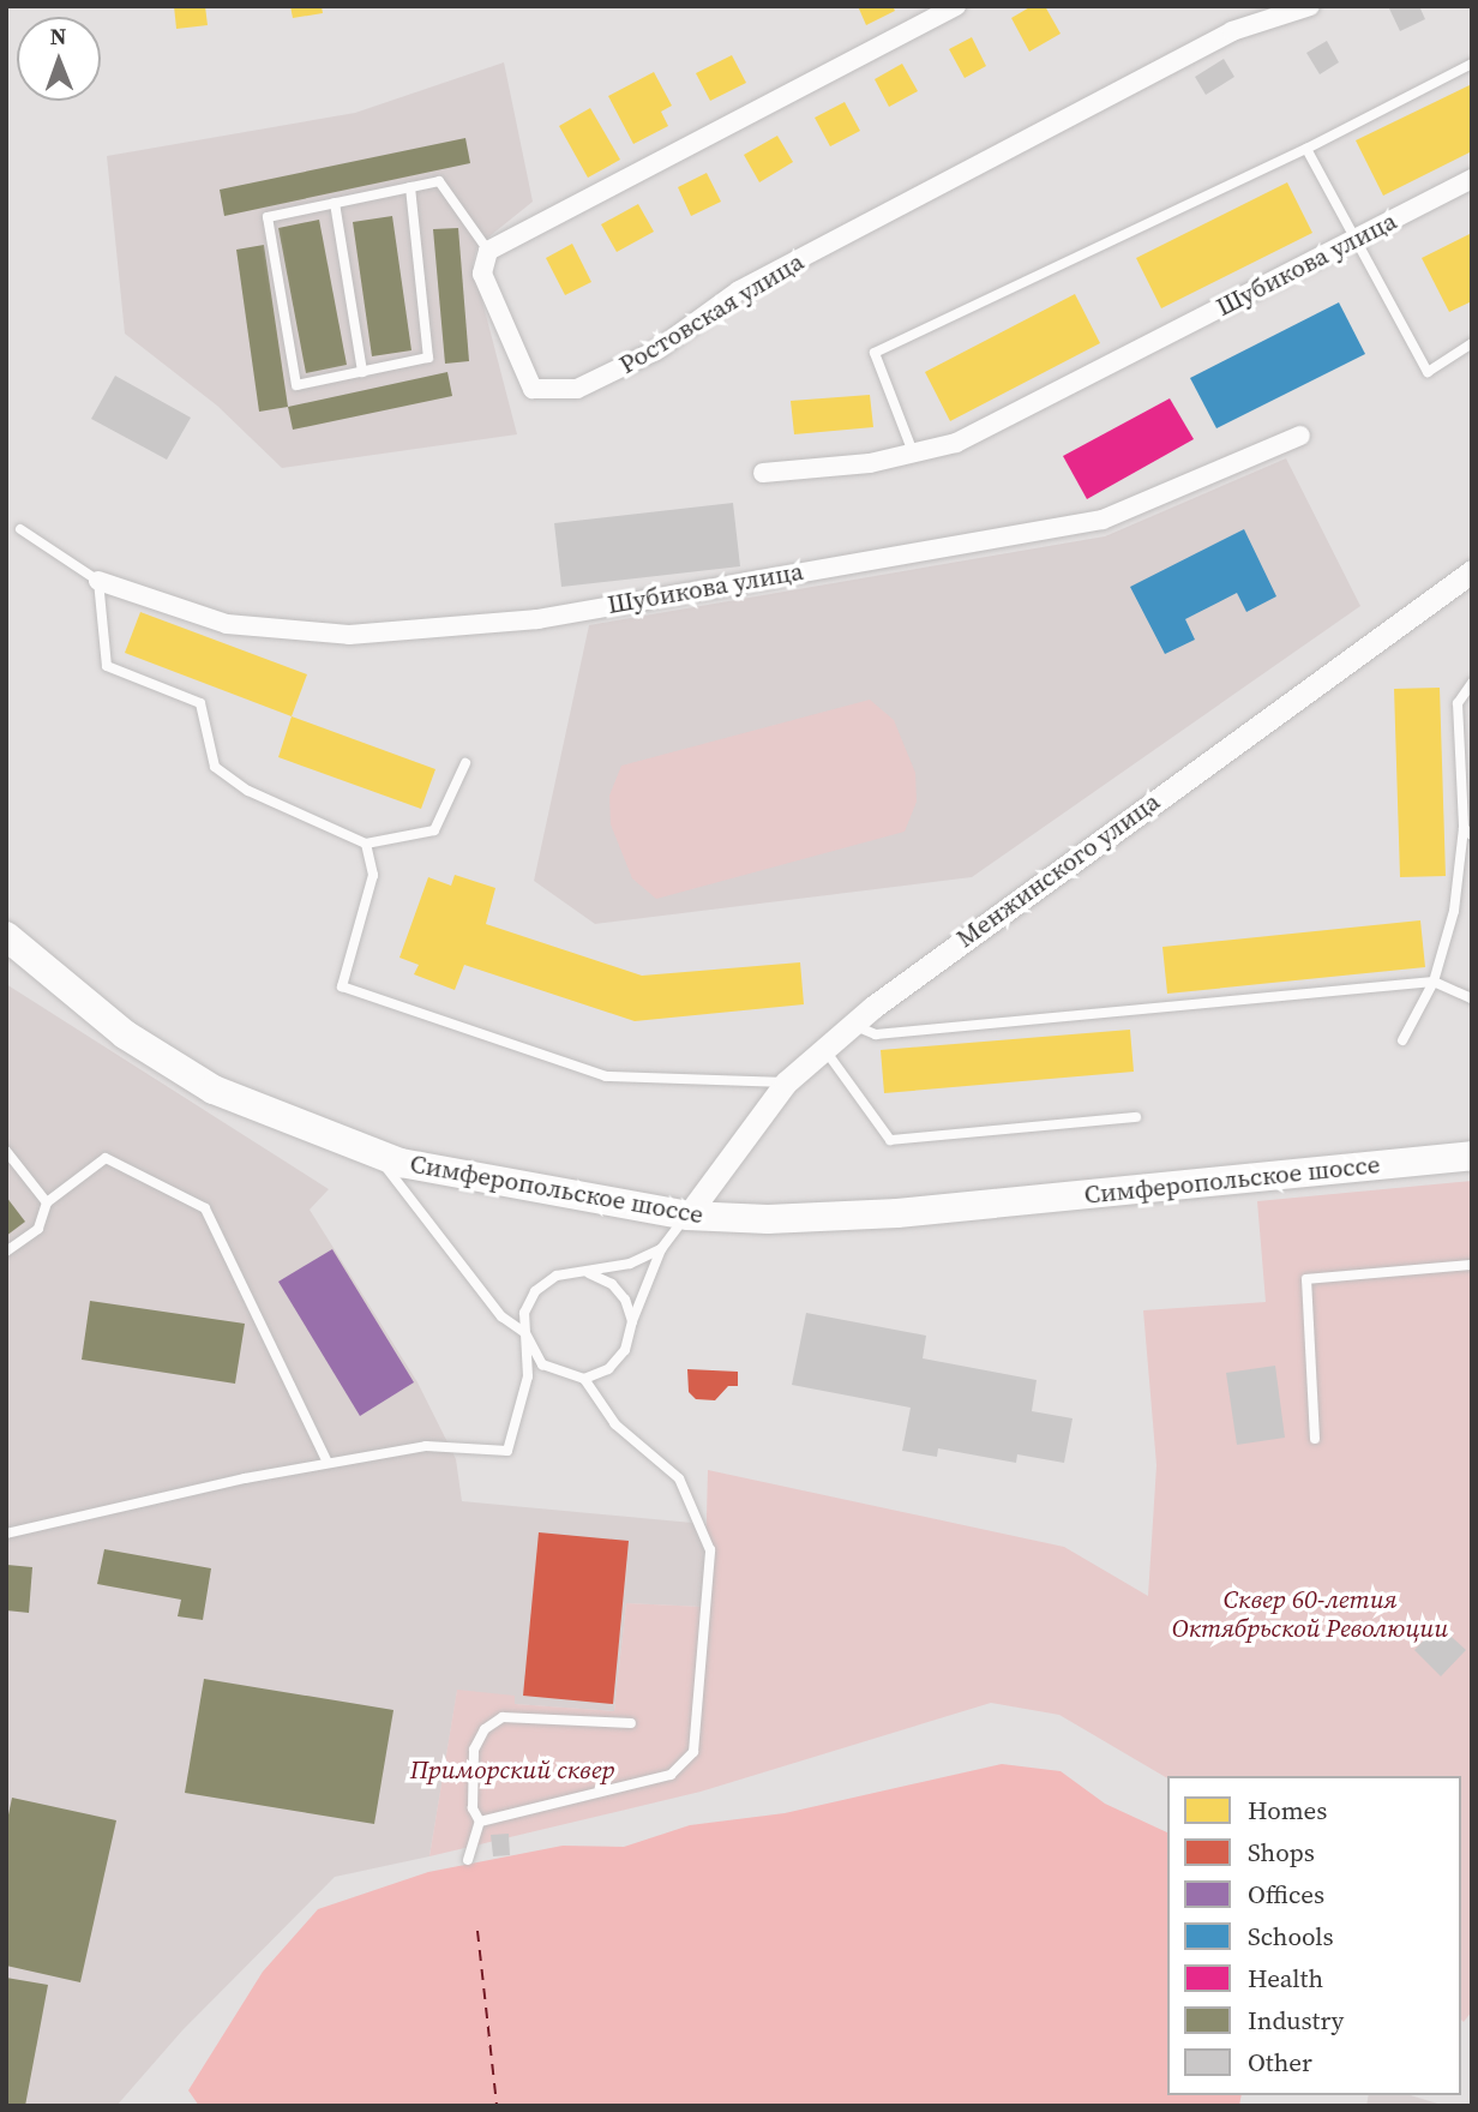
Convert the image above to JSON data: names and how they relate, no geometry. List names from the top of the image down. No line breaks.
{"streets":{"main road":["Симферопольское шоссе"],"street":["Шубикова улица","Ростовская улица","Менжинского улица"]},"crossings":[["Менжинского улица","Симферопольское шоссе"]],"parks":["Сквер 60-летия Октябрьской Революции","Приморский сквер"],"legend":["Homes","Shops","Offices","Schools","Health","Industry","Other"],"north":"top"}
